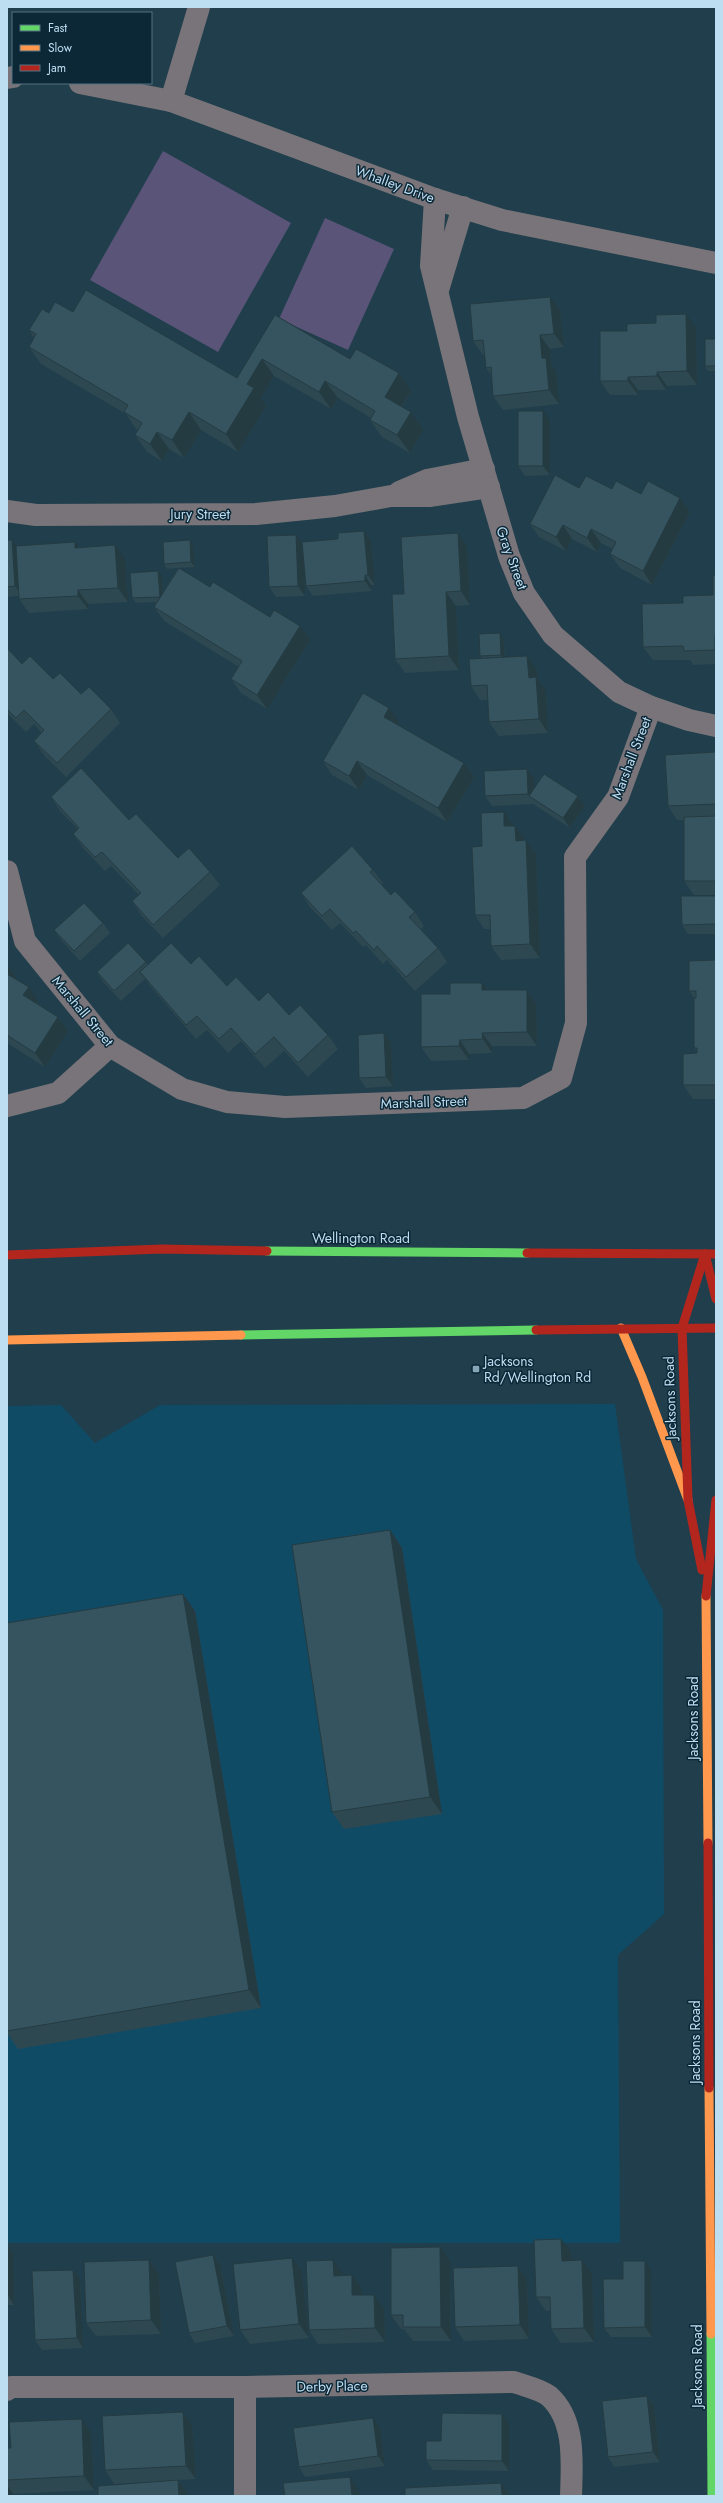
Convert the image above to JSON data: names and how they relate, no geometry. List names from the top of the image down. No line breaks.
{"streets":{"main road":["Wellington Road","Jacksons Road"],"street":["Whalley Drive","Jury Street","Gray Street","Marshall Street","Derby Place"]},"crossings":[["Whalley Drive","Gray Street"],["Jury Street","Gray Street"],["Gray Street","Marshall Street"],["Wellington Road","Jacksons Road"]],"places":{"transit":["Jacksons Rd/Wellington Rd"]},"legend":["Fast","Slow","Jam"]}
